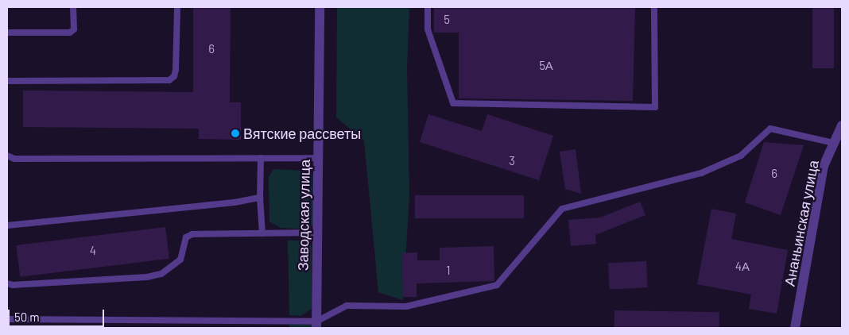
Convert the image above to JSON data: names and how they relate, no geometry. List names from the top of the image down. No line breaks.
{"streets":{"street":["Заводская улица","Ананьинская улица"]},"places":["Вятские рассветы"],"house_numbers":["5","6","5А","3","6","4","4А","1"],"scale_bar":"50 m"}
